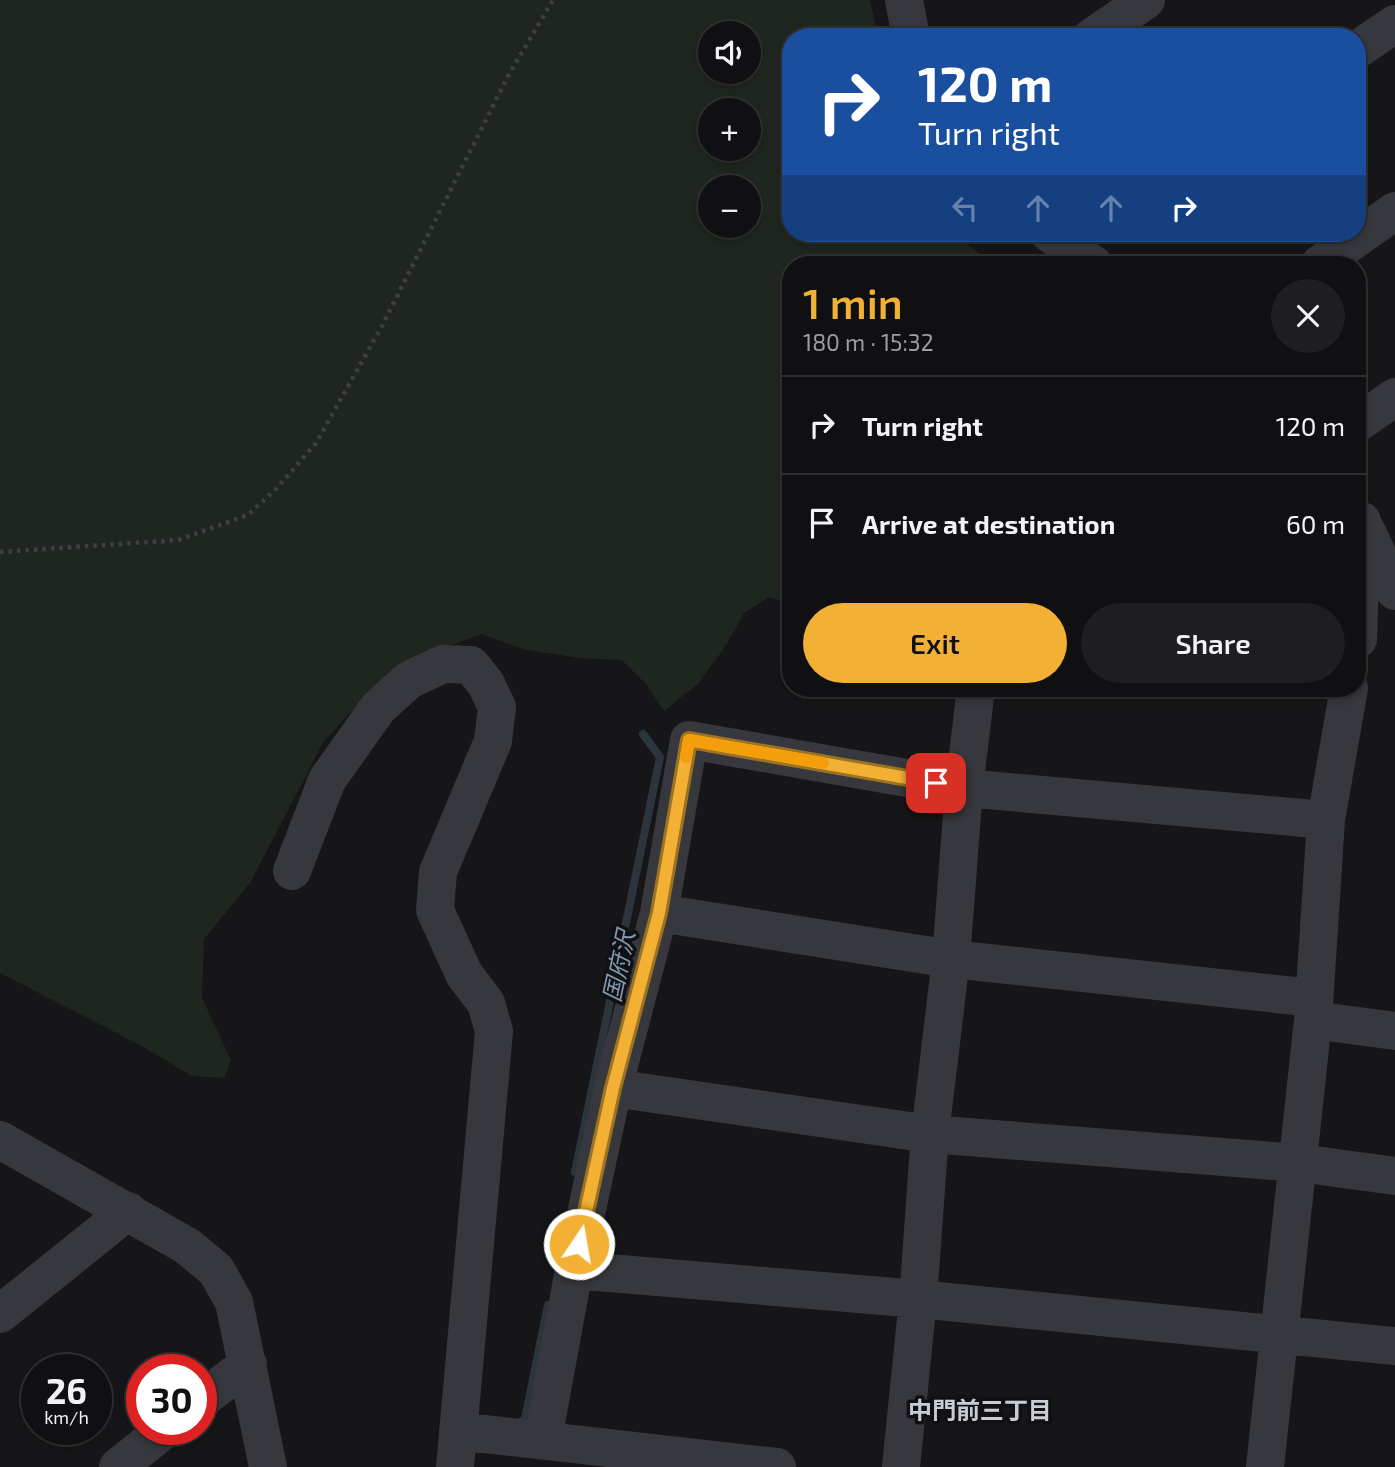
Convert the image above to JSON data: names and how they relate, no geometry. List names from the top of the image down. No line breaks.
{"districts":["中門前三丁目"],"water":["国府沢"],"page":{"map_buttons":["+","−"],"turn":["120 m","Turn right"],"heading":["1 min","180 m · 15:32"],"list":[{"name":"Turn right","value":"120 m"},{"name":"Arrive at destination","value":"60 m"}],"buttons":["Exit","Share"],"speed":"26 km/h","limit":"30"}}
